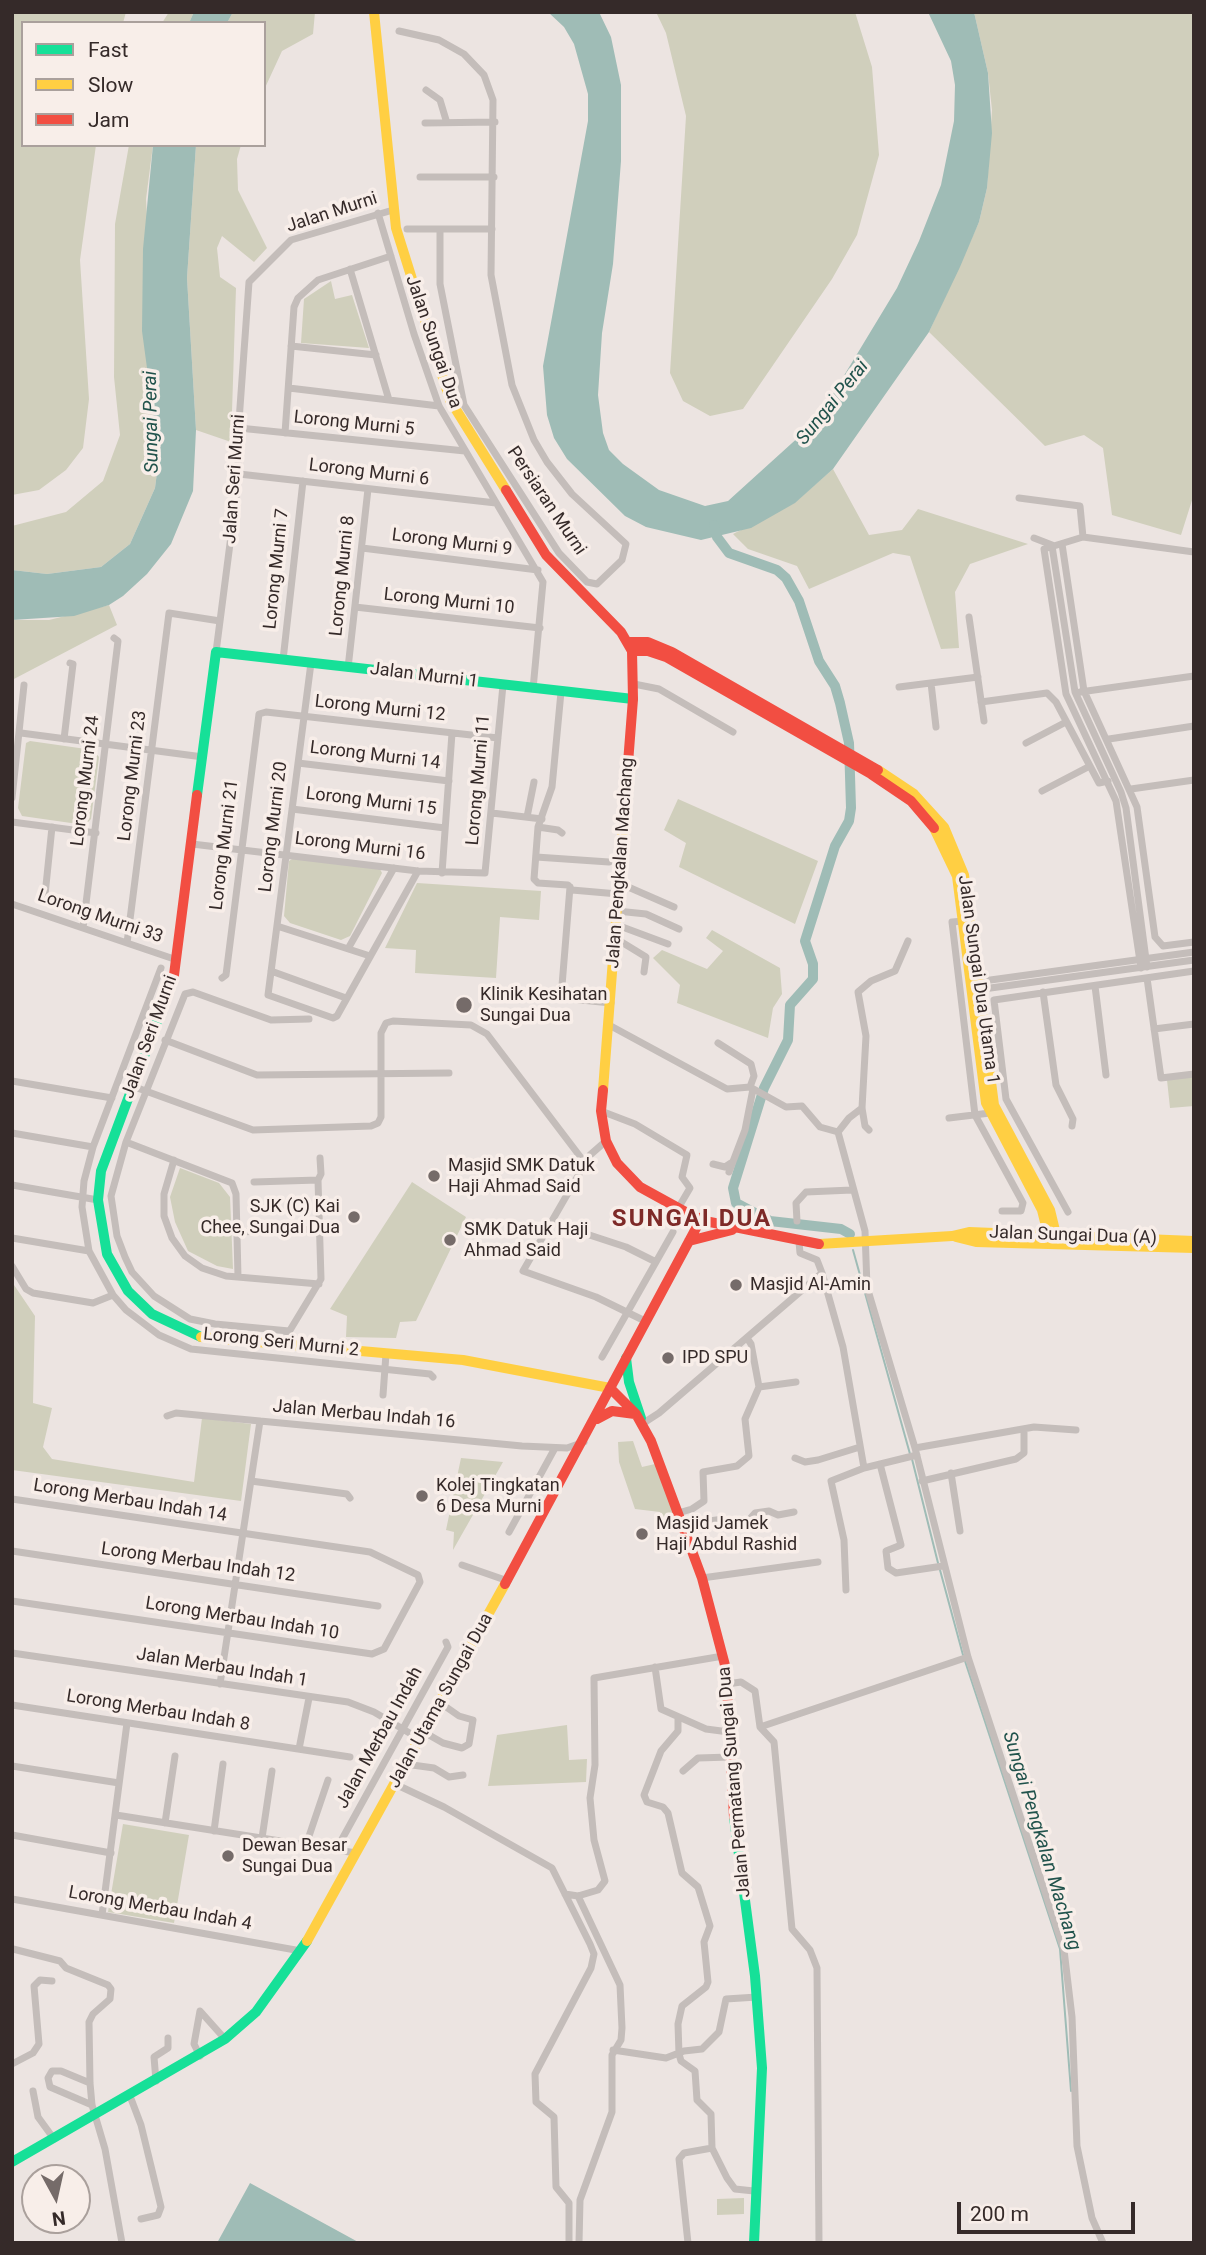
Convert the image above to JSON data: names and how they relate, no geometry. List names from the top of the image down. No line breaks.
{"streets":{"main road":["Jalan Sungai Dua","Jalan Seri Murni","Jalan Murni 1","Jalan Pengkalan Machang","Jalan Sungai Dua Utama 1","Jalan Sungai Dua (A)","Jalan Utama Sungai Dua","Jalan Permatang Sungai Dua"],"street":["Jalan Murni","Lorong Murni 5","Lorong Murni 6","Persiaran Murni","Lorong Murni 9","Lorong Murni 7","Lorong Murni 8","Lorong Murni 10","Lorong Murni 12","Lorong Murni 14","Lorong Murni 23","Lorong Murni 11","Lorong Murni 24","Lorong Murni 15","Lorong Murni 20","Lorong Murni 21","Lorong Murni 16","Lorong Murni 33","Lorong Seri Murni 2","Jalan Merbau Indah 16","Lorong Merbau Indah 14","Lorong Merbau Indah 12","Lorong Merbau Indah 10","Jalan Merbau Indah 1","Lorong Merbau Indah 8","Jalan Merbau Indah","Lorong Merbau Indah 4"]},"crossings":[["Jalan Murni","Jalan Sungai Dua"],["Jalan Murni","Jalan Seri Murni"],["Jalan Sungai Dua","Persiaran Murni"],["Jalan Sungai Dua","Jalan Sungai Dua Utama 1"],["Lorong Murni 5","Jalan Seri Murni"],["Lorong Murni 6","Jalan Seri Murni"],["Lorong Murni 6","Lorong Murni 7"],["Lorong Murni 6","Lorong Murni 8"],["Jalan Seri Murni","Jalan Murni 1"],["Jalan Seri Murni","Lorong Murni 23"],["Jalan Seri Murni","Lorong Murni 16"],["Jalan Seri Murni","Lorong Murni 33"],["Jalan Seri Murni","Jalan Utama Sungai Dua"],["Jalan Seri Murni","Jalan Permatang Sungai Dua"],["Lorong Murni 9","Lorong Murni 8"],["Lorong Murni 7","Jalan Murni 1"],["Lorong Murni 8","Lorong Murni 10"],["Lorong Murni 8","Jalan Murni 1"],["Jalan Murni 1","Lorong Murni 11"],["Jalan Murni 1","Lorong Murni 20"],["Jalan Murni 1","Jalan Pengkalan Machang"],["Lorong Murni 12","Lorong Murni 11"],["Lorong Murni 12","Lorong Murni 20"],["Lorong Murni 12","Lorong Murni 21"],["Lorong Murni 14","Lorong Murni 20"],["Lorong Murni 23","Lorong Murni 33"],["Lorong Murni 11","Lorong Murni 16"],["Lorong Murni 24","Lorong Murni 33"],["Lorong Murni 15","Lorong Murni 20"],["Lorong Murni 20","Lorong Murni 16"],["Lorong Murni 21","Lorong Murni 16"],["Jalan Pengkalan Machang","Jalan Sungai Dua (A)"],["Jalan Pengkalan Machang","Jalan Utama Sungai Dua"],["Jalan Sungai Dua Utama 1","Jalan Sungai Dua (A)"],["Jalan Sungai Dua (A)","Jalan Utama Sungai Dua"],["Jalan Merbau Indah 16","Jalan Utama Sungai Dua"],["Lorong Merbau Indah 14","Lorong Merbau Indah 10"],["Jalan Merbau Indah 1","Jalan Utama Sungai Dua"],["Jalan Merbau Indah 1","Jalan Merbau Indah"],["Jalan Utama Sungai Dua","Jalan Permatang Sungai Dua"],["Jalan Utama Sungai Dua","Lorong Merbau Indah 4"]],"districts":["SUNGAI DUA"],"water":["Sungai Perai","Sungai Pengkalan Machang"],"places":["Klinik Kesihatan Sungai Dua","Masjid SMK Datuk Haji Ahmad Said","SJK (C) Kai Chee, Sungai Dua","SMK Datuk Haji Ahmad Said","Masjid Al-Amin","IPD SPU","Kolej Tingkatan 6 Desa Murni","Masjid Jamek Haji Abdul Rashid","Dewan Besar Sungai Dua"],"legend":["Fast","Slow","Jam"],"scale_bar":"200 m","north":"bottom"}
